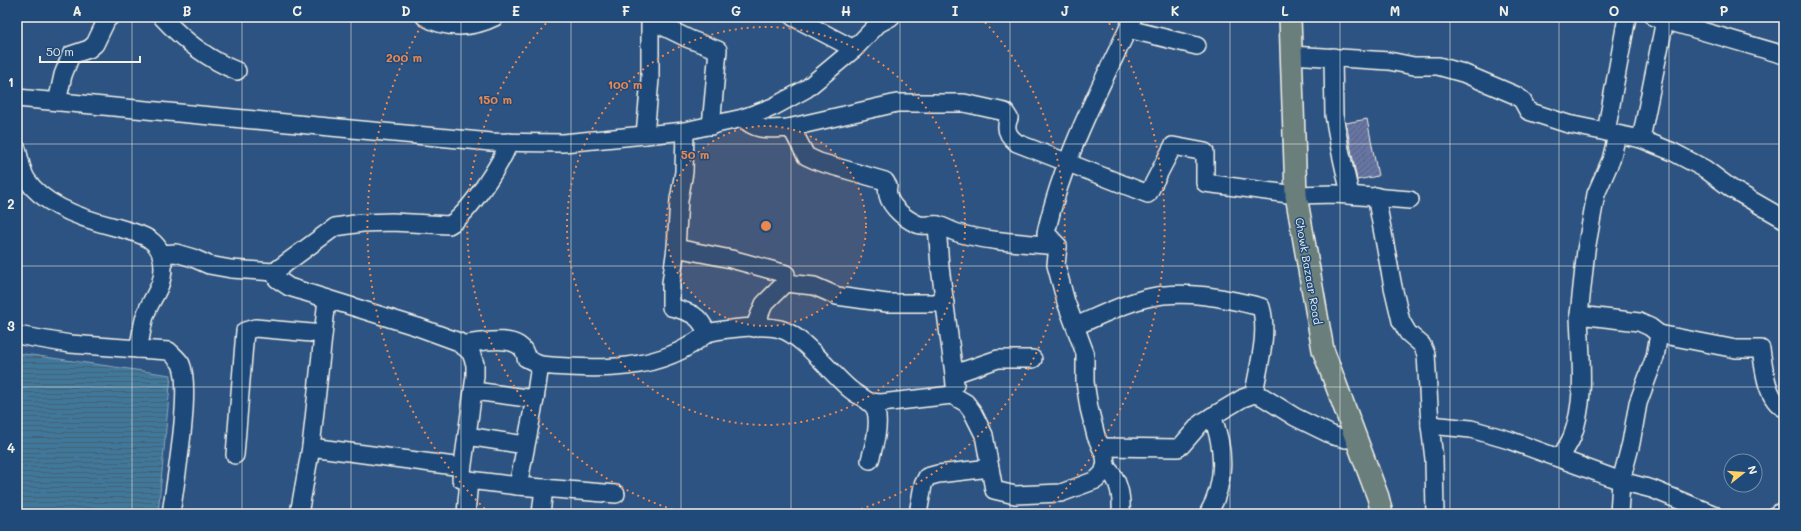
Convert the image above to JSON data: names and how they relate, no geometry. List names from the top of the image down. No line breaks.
{"streets":{"main road":["Chowk Bazaar Road"]},"scale_bar":"50 m","north":"right","grid":{"columns":["A","B","C","D","E","F","G","H","I","J","K","L","M","N","O","P"],"rows":["1","2","3","4"]},"rings":["200 m","100 m","150 m","50 m"]}
